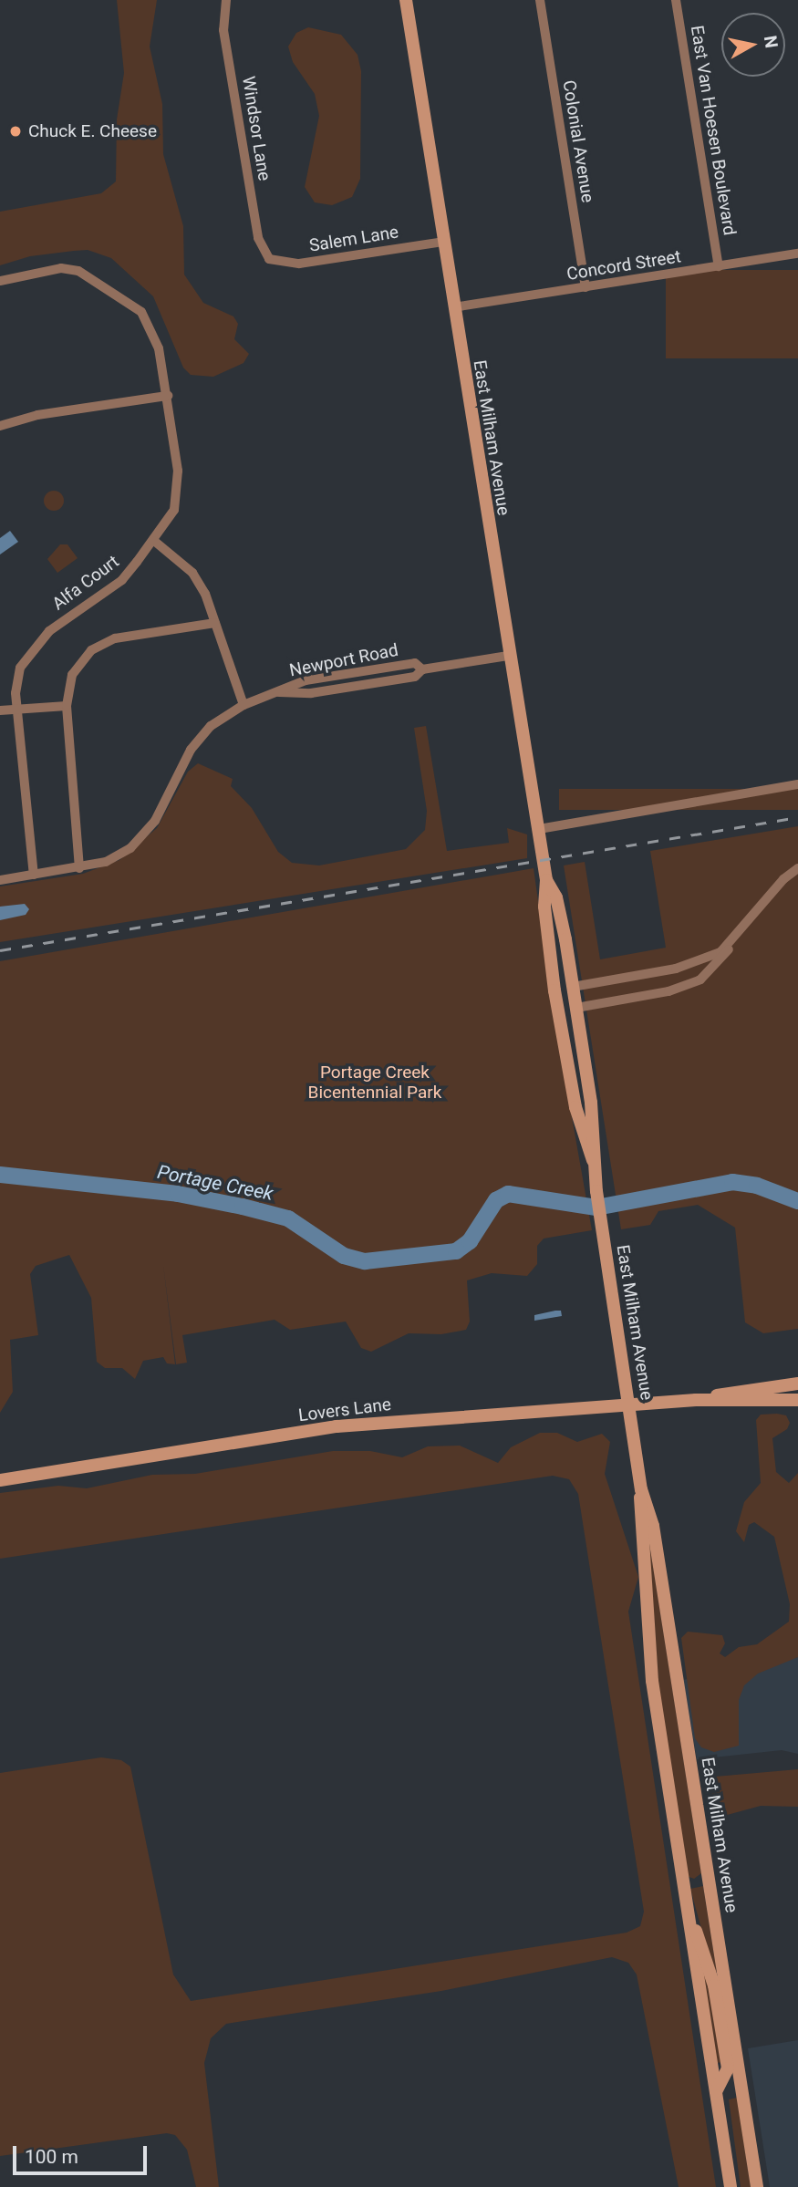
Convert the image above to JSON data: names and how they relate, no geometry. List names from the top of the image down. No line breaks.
{"streets":{"street":["Windsor Lane","East Van Hoesen Boulevard","Colonial Avenue","Salem Lane","Concord Street","East Milham Avenue","Alfa Court","Newport Road","Lovers Lane"]},"crossings":[["Windsor Lane","Salem Lane"],["East Van Hoesen Boulevard","Concord Street"],["Colonial Avenue","Concord Street"],["Salem Lane","East Milham Avenue"],["Concord Street","East Milham Avenue"],["East Milham Avenue","Newport Road"],["East Milham Avenue","Lovers Lane"],["Alfa Court","Newport Road"]],"water":["Portage Creek"],"parks":["Portage Creek Bicentennial Park"],"places":["Chuck E. Cheese"],"scale_bar":"100 m","north":"right"}
